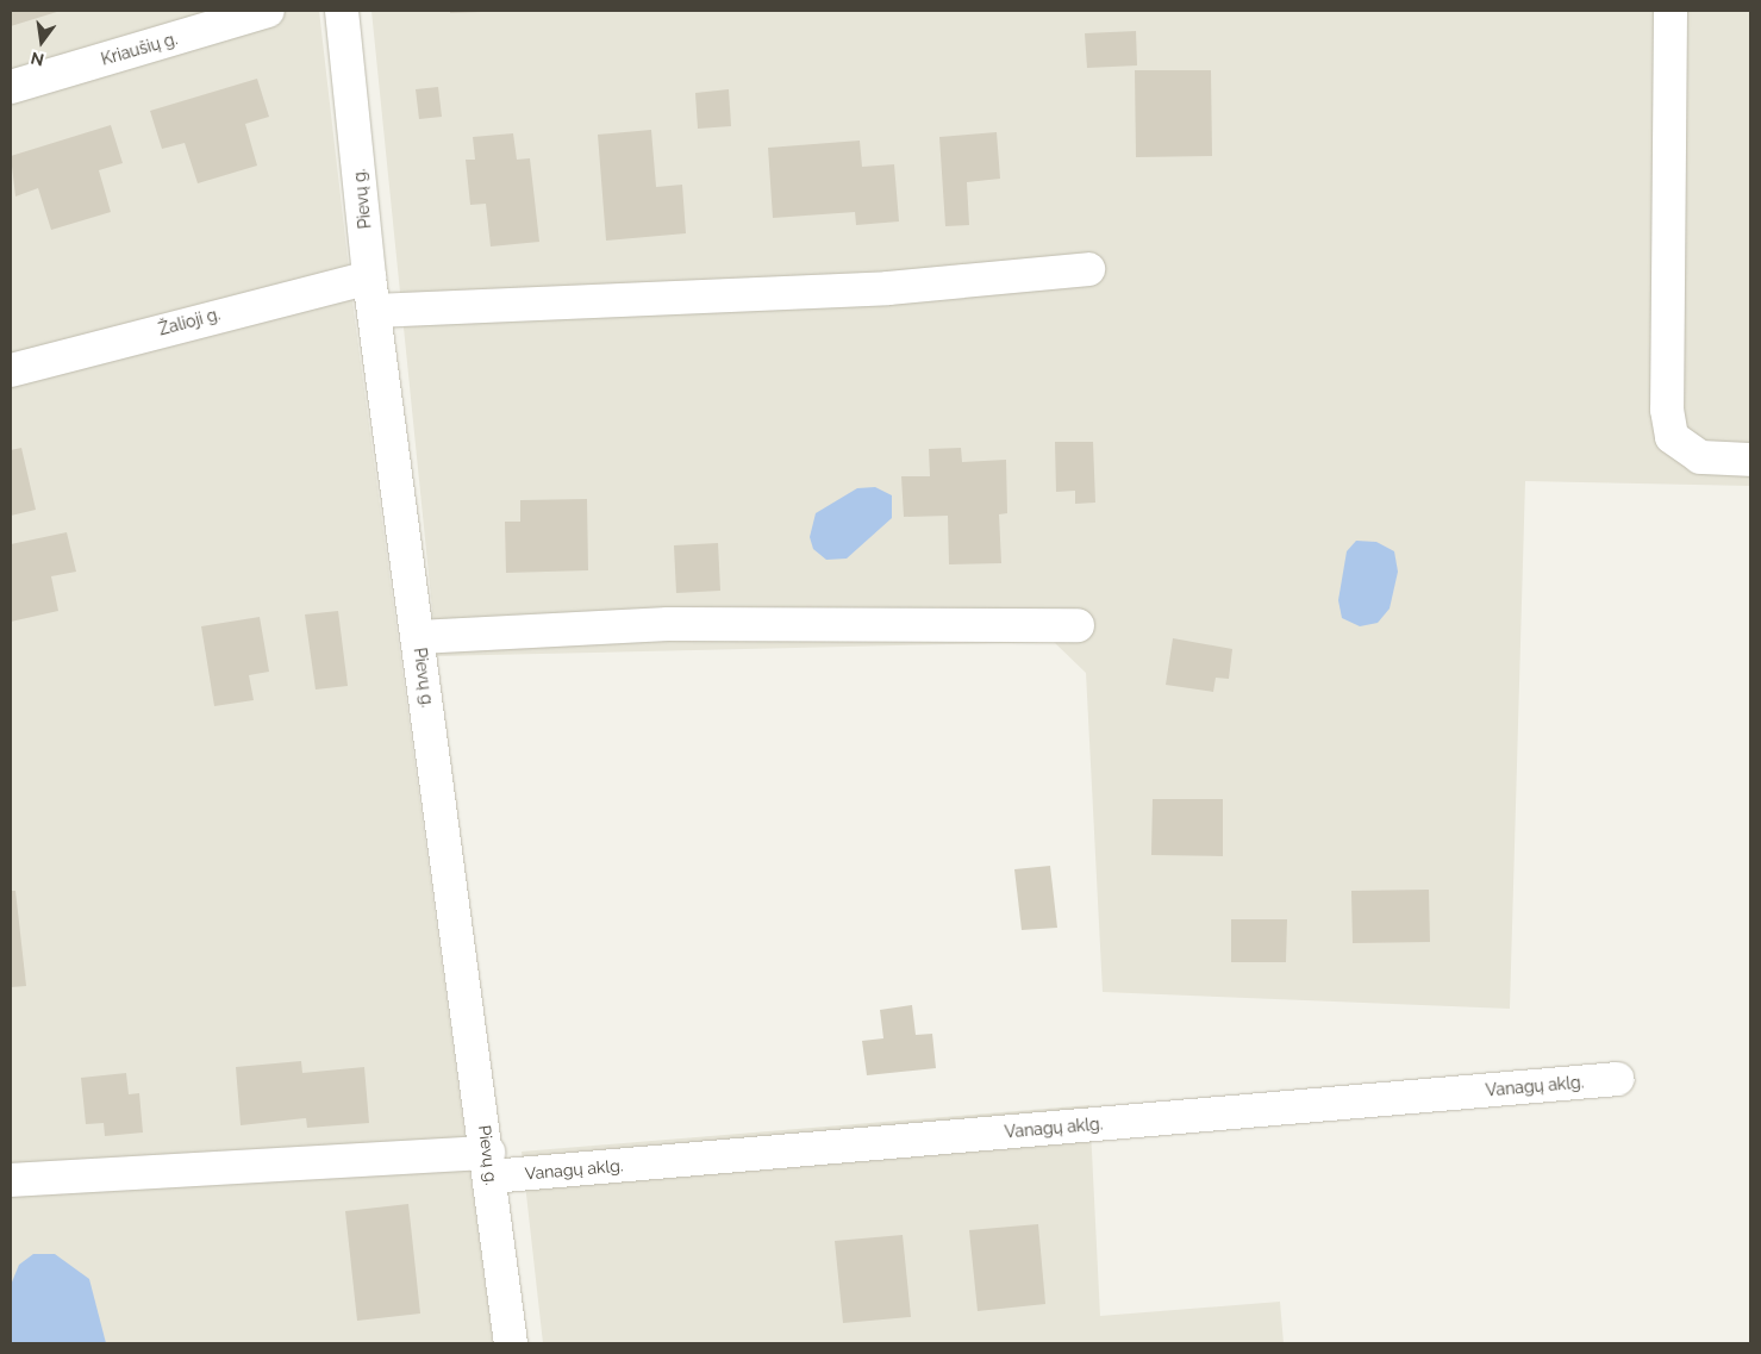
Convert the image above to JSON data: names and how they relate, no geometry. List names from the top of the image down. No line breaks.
{"streets":{"street":["Kriaušių g.","Pievų g.","Žalioji g.","Vanagų aklg."]},"crossings":[["Pievų g.","Žalioji g."],["Pievų g.","Vanagų aklg."]],"north":"bottom"}
